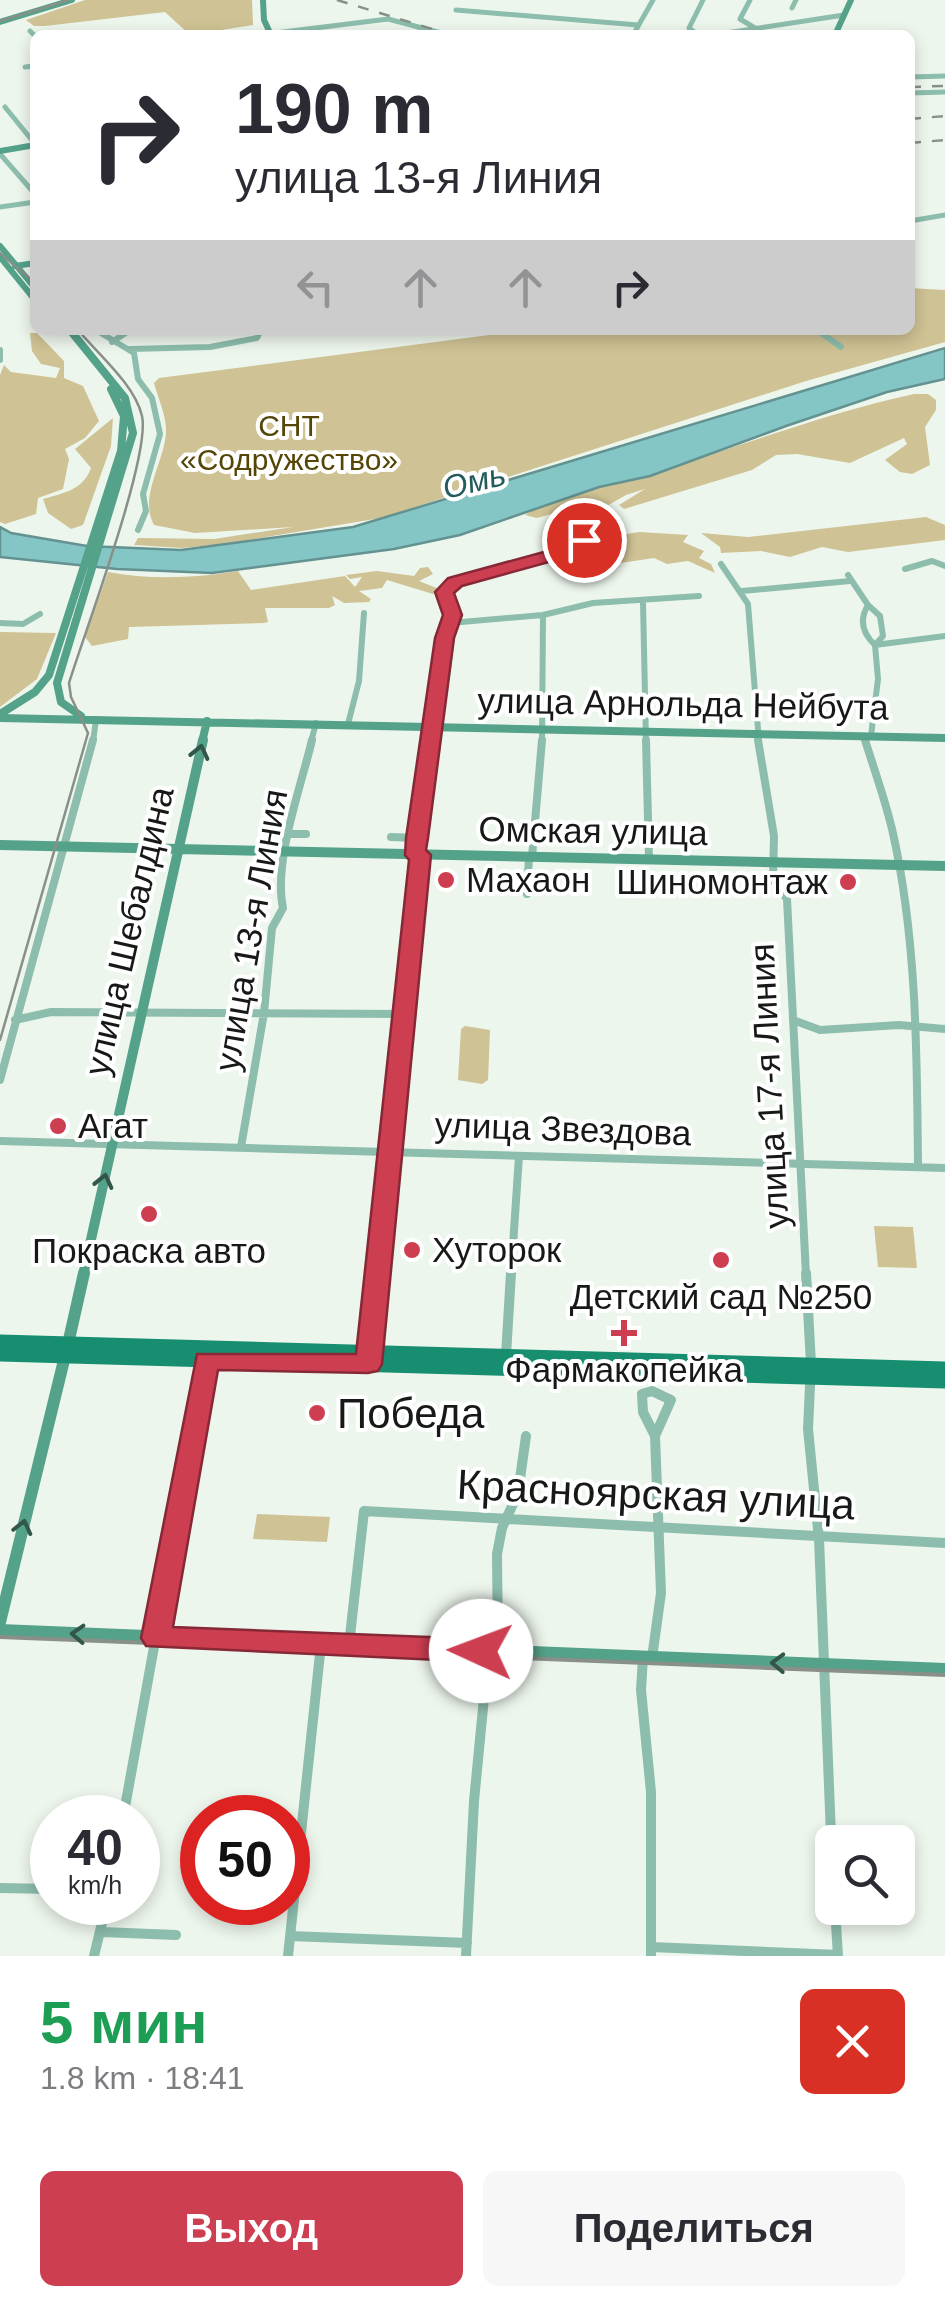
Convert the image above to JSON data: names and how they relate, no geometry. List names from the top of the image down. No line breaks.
{"streets":{"main road":["улица Арнольда Нейбута","Омская улица","улица Шебалдина"],"street":["улица 13-я Линия","улица 17-я Линия","улица Звездова","Красноярская улица"]},"crossings":[["улица Арнольда Нейбута","улица 13-я Линия"],["улица Арнольда Нейбута","улица Шебалдина"],["улица Арнольда Нейбута","улица 17-я Линия"],["Омская улица","улица 13-я Линия"],["Омская улица","улица Шебалдина"],["Омская улица","улица 17-я Линия"],["улица 13-я Линия","улица Звездова"],["улица Шебалдина","улица Звездова"],["улица 17-я Линия","улица Звездова"],["улица 17-я Линия","Красноярская улица"]],"one_way":["улица Шебалдина"],"water":["Омь"],"parks":["СНТ «Содружество»"],"places":{"other":["Махаон","Шиномонтаж","Агат","Покраска авто","Хуторок","Детский сад №250","Победа"],"health":["Фармакопейка"]},"page":{"turn":["190 m","улица 13-я Линия"],"speed":"40 km/h","limit":"50","heading":["5 мин","1.8 km · 18:41"],"buttons":["Выход","Поделиться"]}}
